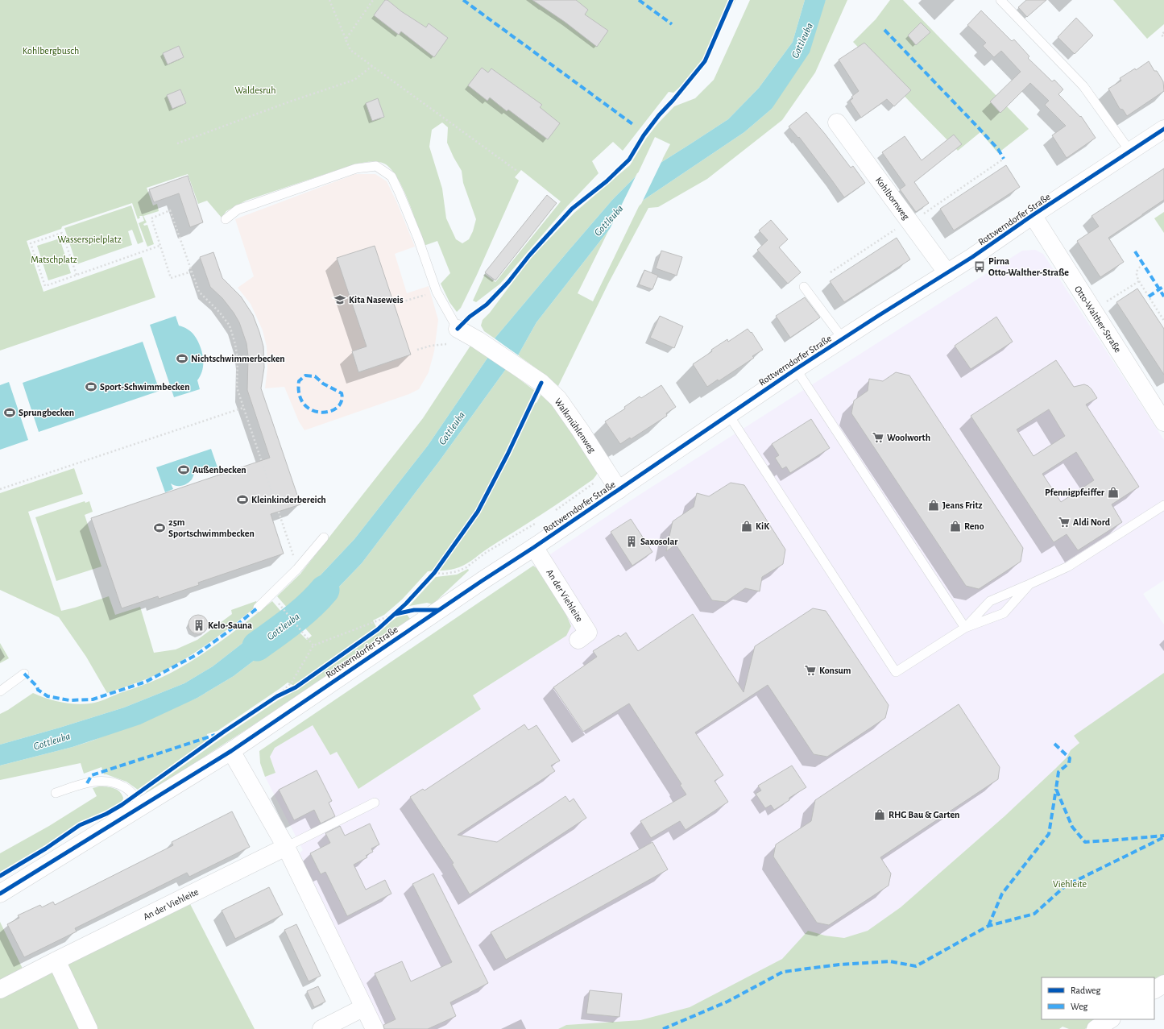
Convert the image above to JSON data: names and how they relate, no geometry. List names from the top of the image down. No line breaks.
{"streets":{"street":["Kohlbornweg","Rottwerndorfer Straße","Otto-Walther-Straße","Walkmühlenweg","An der Viehleite"]},"crossings":[["Kohlbornweg","Rottwerndorfer Straße"],["Rottwerndorfer Straße","Otto-Walther-Straße"],["Rottwerndorfer Straße","Walkmühlenweg"],["Rottwerndorfer Straße","An der Viehleite"]],"water":["Gottleuba"],"parks":["Kohlbergbusch","Waldesruh","Wasserspielplatz","Matschplatz","Viehleite"],"places":{"bus stop":["Pirna Otto-Walther-Straße"],"school or university":["Kita Naseweis"],"sports":["Nichtschwimmerbecken","Sport-Schwimmbecken","Sprungbecken","Außenbecken","Kleinkinderbereich","25m Sportschwimmbecken"],"supermarket":["Woolworth","Aldi Nord","Konsum"],"shop":["Pfennigpfeiffer","Jeans Fritz","KiK","Reno","RHG Bau & Garten"],"building":["Saxosolar","Kelo-Sauna"]},"legend":["Radweg","Weg"]}
